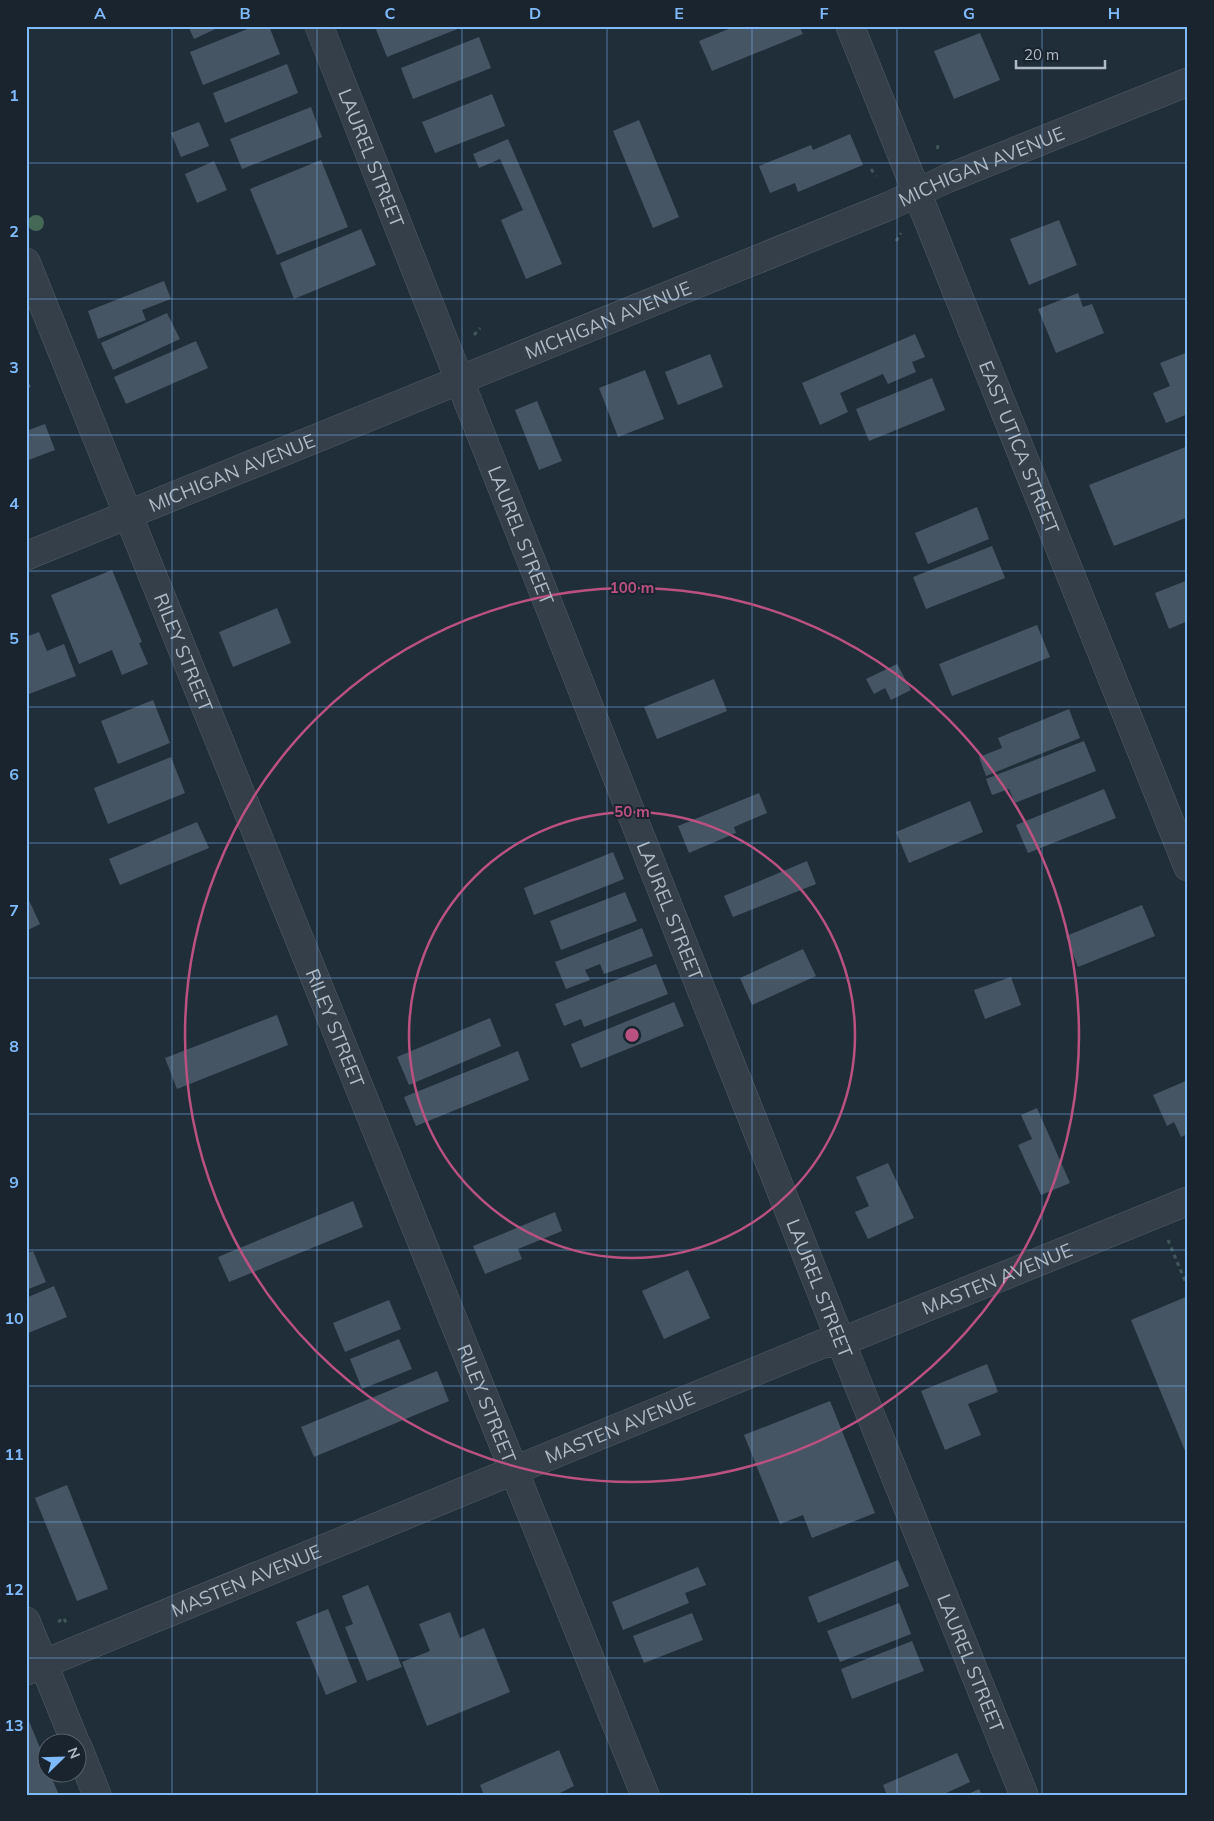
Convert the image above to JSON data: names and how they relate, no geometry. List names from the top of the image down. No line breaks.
{"streets":{"street":["LAUREL STREET","MICHIGAN AVENUE","EAST UTICA STREET","RILEY STREET","MASTEN AVENUE"]},"crossings":[["LAUREL STREET","MICHIGAN AVENUE"],["LAUREL STREET","MASTEN AVENUE"],["MICHIGAN AVENUE","EAST UTICA STREET"],["MICHIGAN AVENUE","RILEY STREET"],["RILEY STREET","MASTEN AVENUE"]],"scale_bar":"20 m","north":"top right","grid":{"columns":["A","B","C","D","E","F","G","H"],"rows":["1","2","3","4","5","6","7","8","9","10","11","12","13"]},"rings":["100 m","50 m"]}
